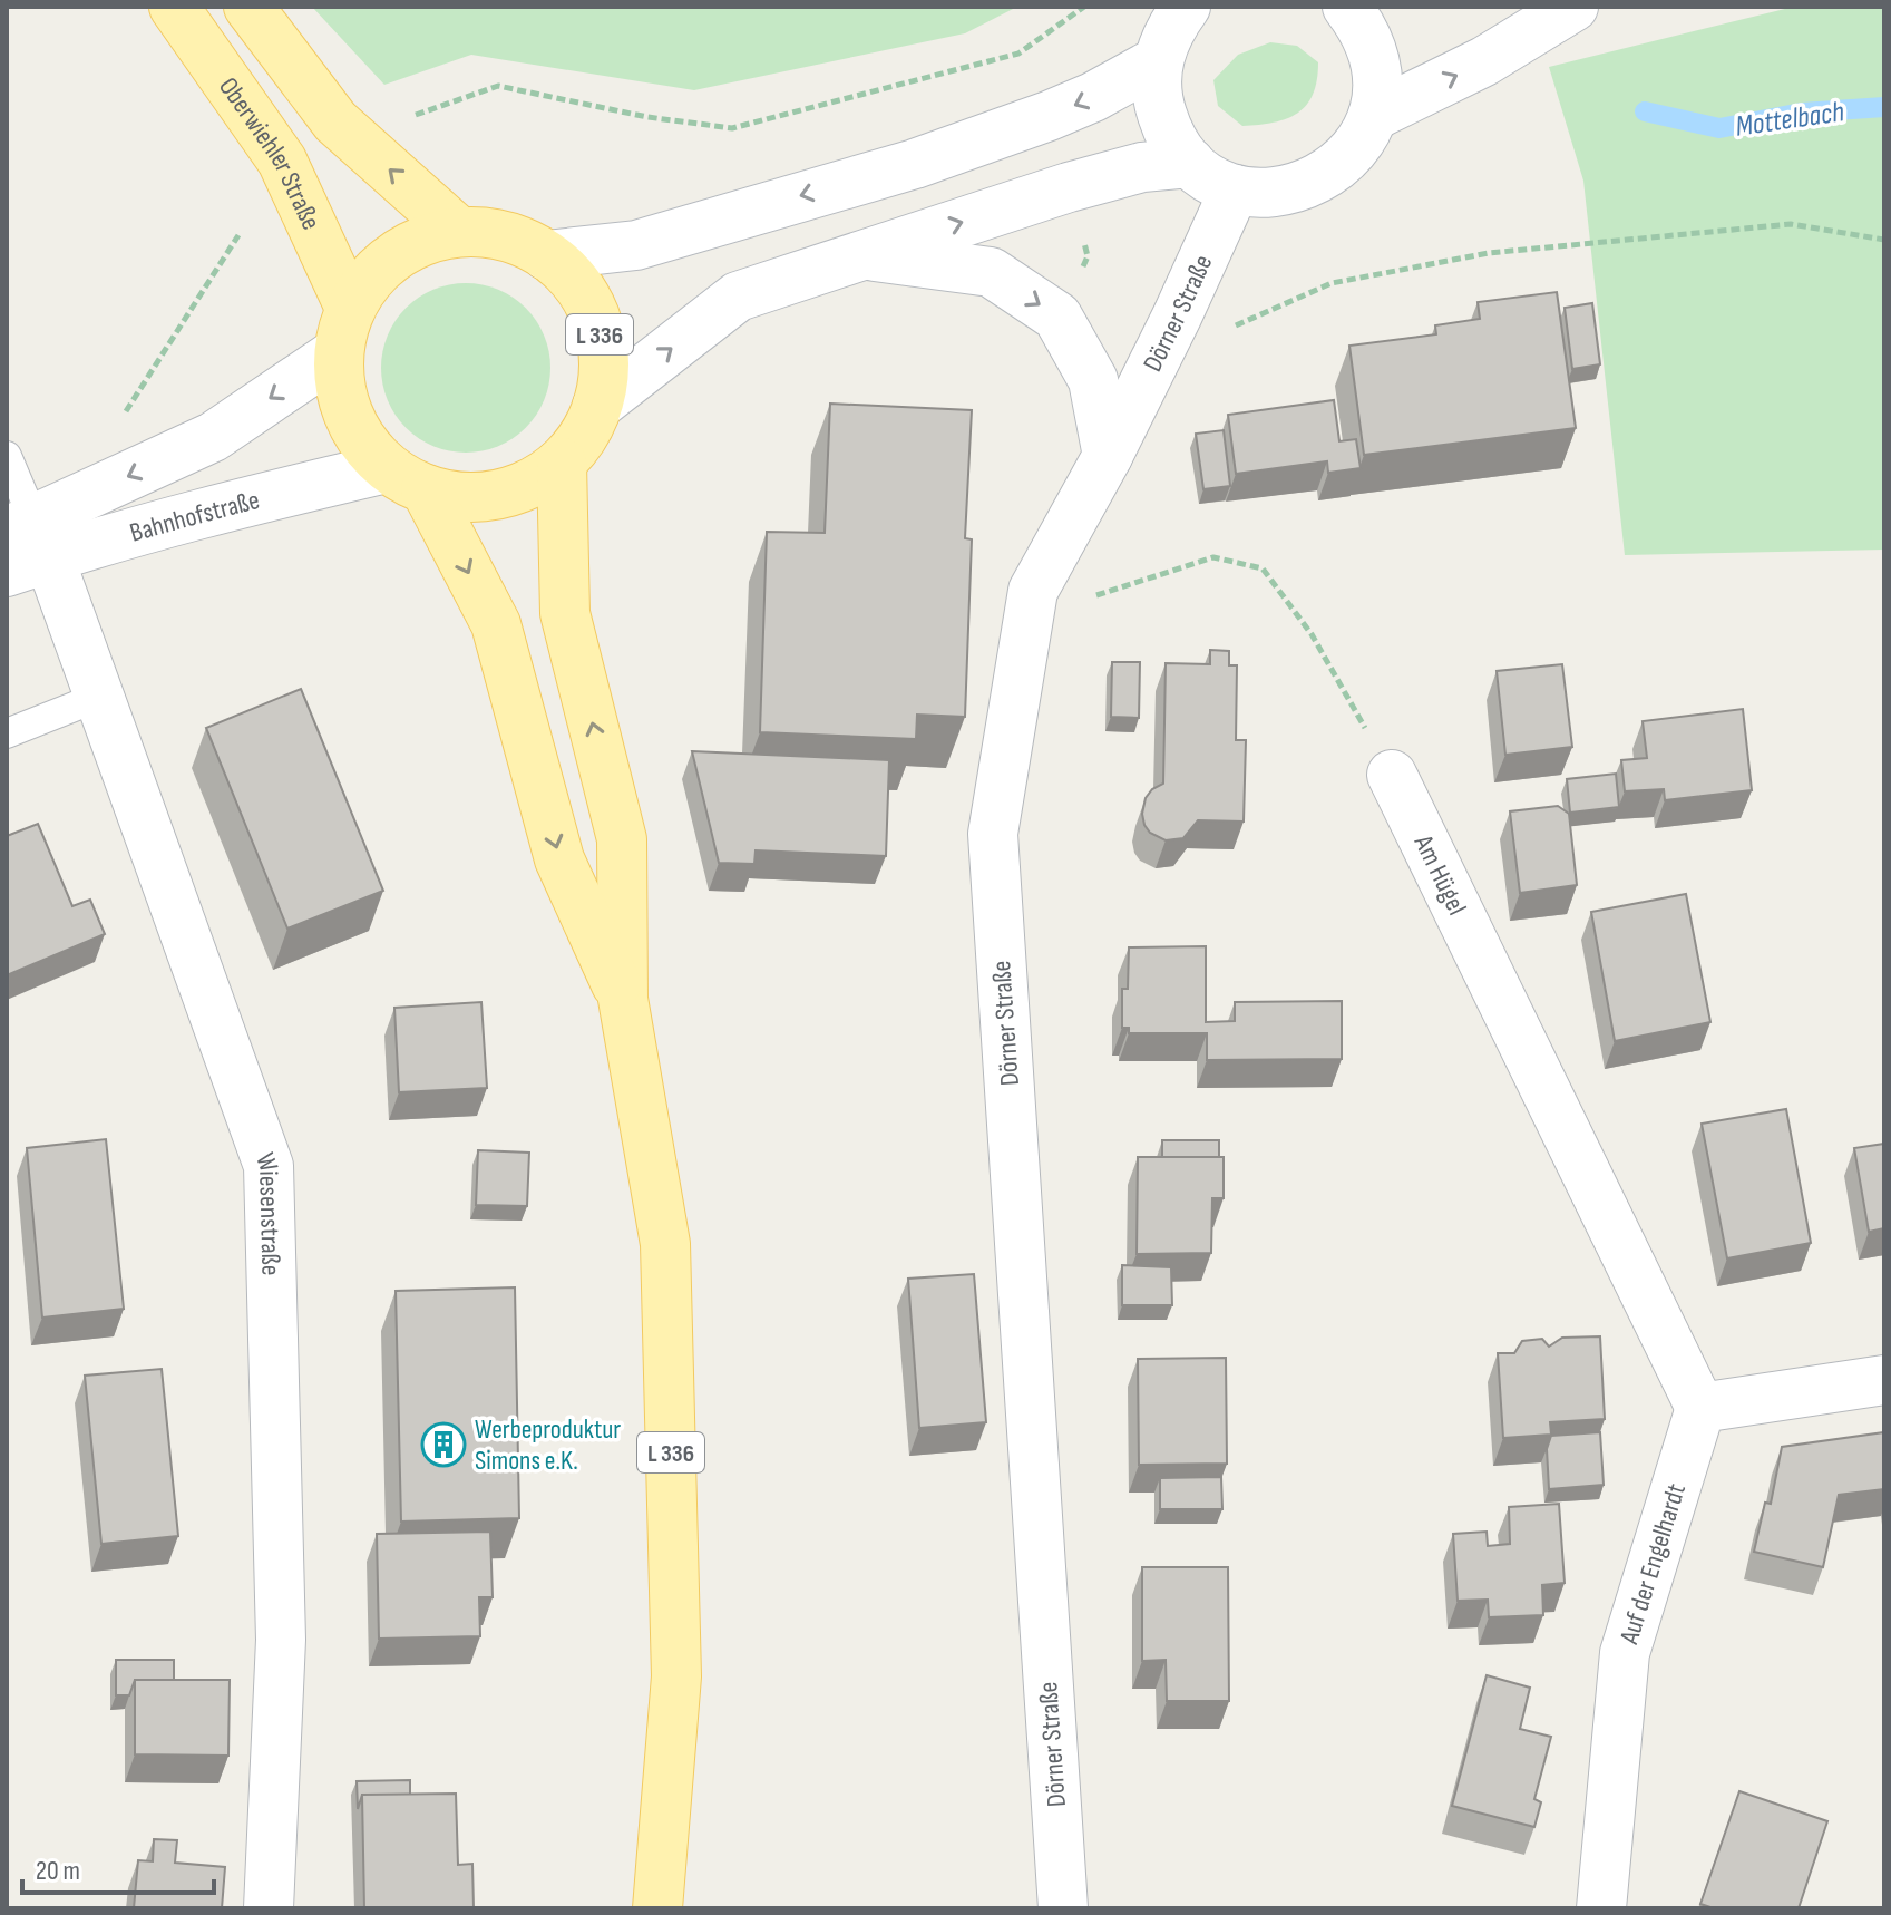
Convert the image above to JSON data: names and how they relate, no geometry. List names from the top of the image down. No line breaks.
{"streets":{"main road":["Oberwiehler Straße","L 336"],"street":["Dörner Straße","Bahnhofstraße","Am Hügel","Wiesenstraße","Auf der Engelhardt"]},"crossings":[["Oberwiehler Straße","L 336"],["Oberwiehler Straße","Bahnhofstraße"],["L 336","Bahnhofstraße"],["Bahnhofstraße","Wiesenstraße"],["Am Hügel","Auf der Engelhardt"]],"water":["Mottelbach"],"places":{"building":["Werbeproduktur Simons e.K."]},"scale_bar":"20 m"}
